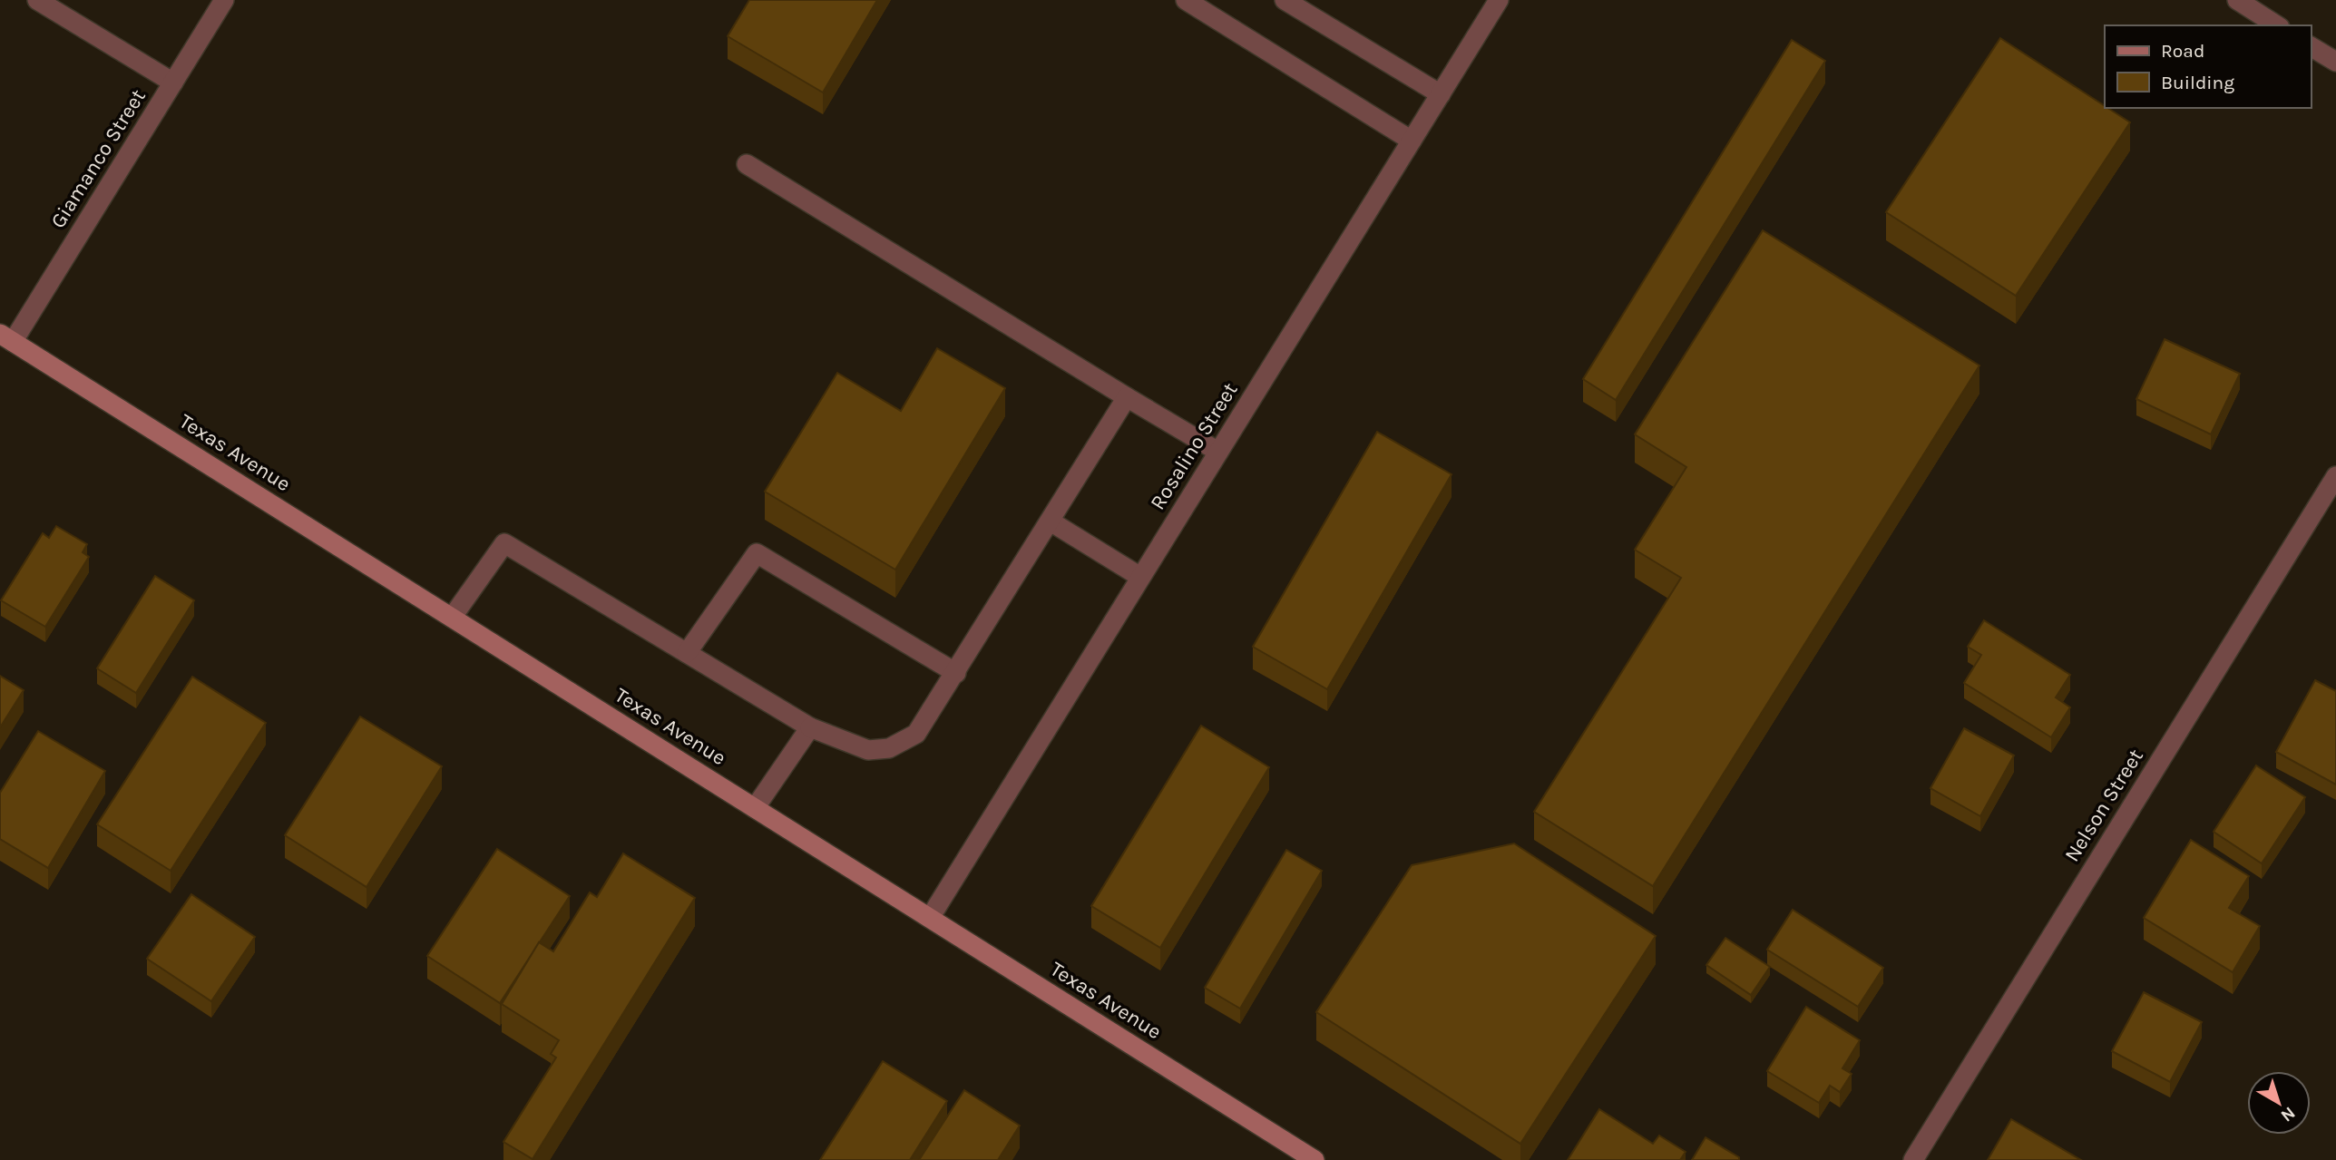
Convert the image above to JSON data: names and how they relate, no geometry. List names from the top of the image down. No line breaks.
{"streets":{"street":["Giamanco Street","Rosalino Street","Texas Avenue","Nelson Street"]},"crossings":[["Giamanco Street","Texas Avenue"],["Rosalino Street","Texas Avenue"]],"legend":["Road","Building"],"north":"bottom right"}
